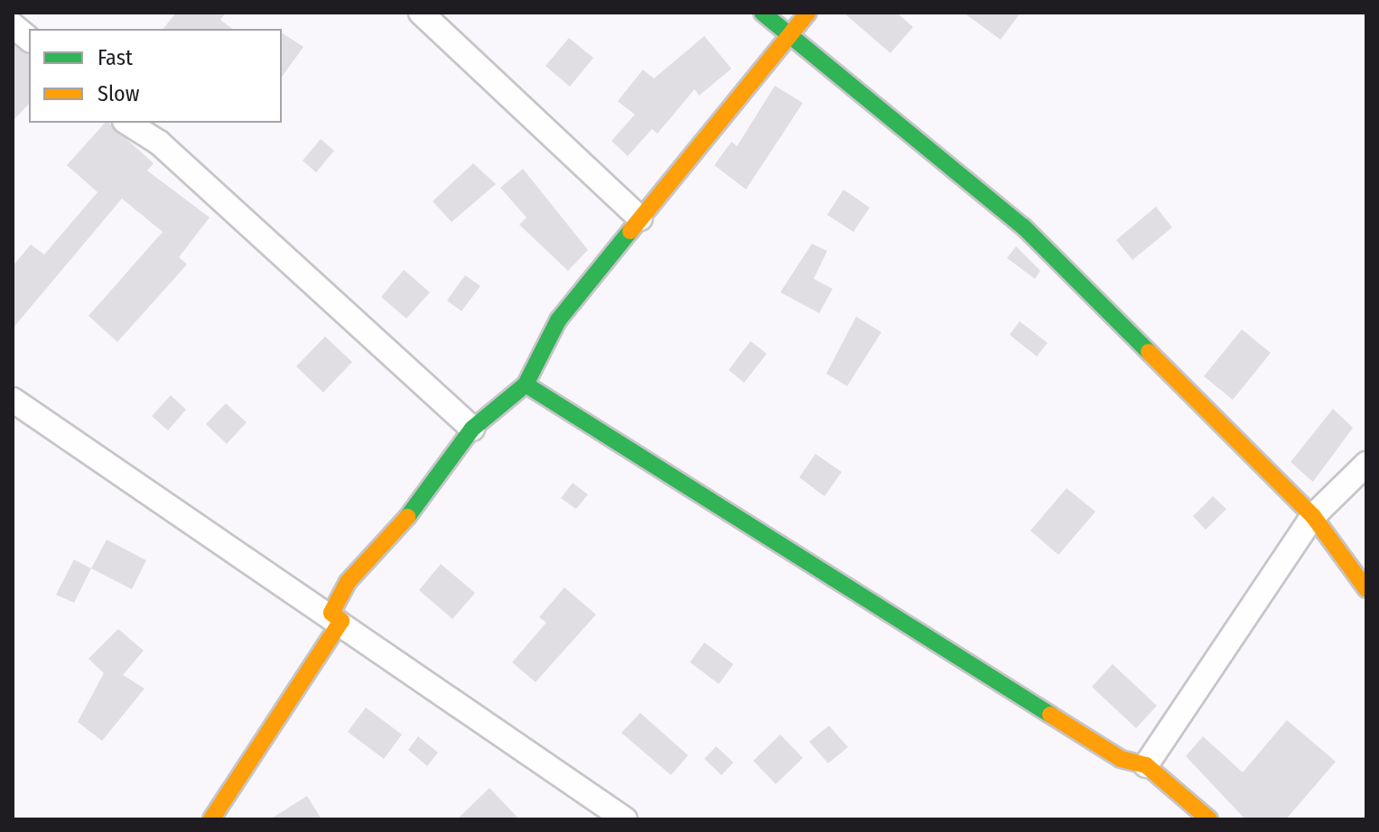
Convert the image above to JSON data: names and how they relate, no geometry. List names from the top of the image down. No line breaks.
{"legend":["Fast","Slow"]}
